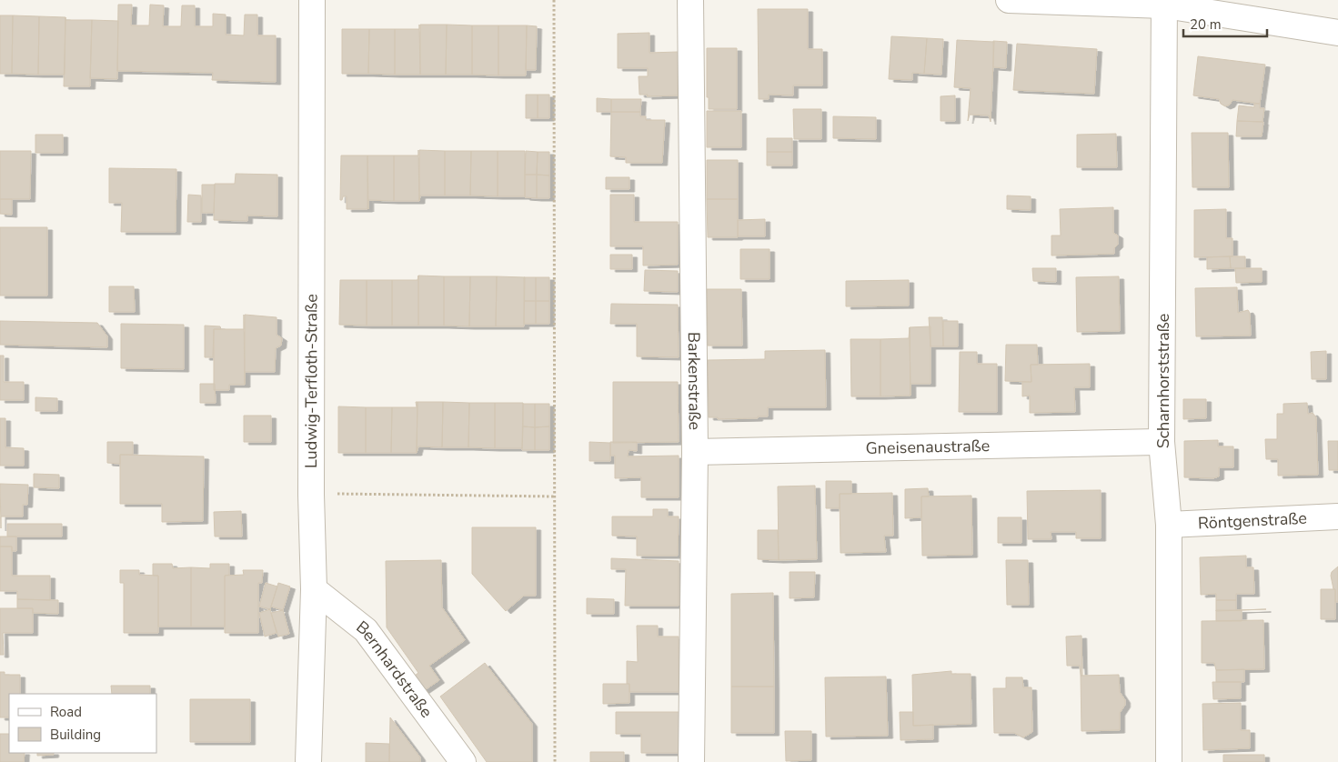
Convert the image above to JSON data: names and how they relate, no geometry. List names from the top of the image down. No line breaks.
{"streets":{"street":["Ludwig-Terfloth-Straße","Barkenstraße","Scharnhorststraße","Gneisenaustraße","Röntgenstraße","Bernhardstraße"]},"crossings":[["Ludwig-Terfloth-Straße","Bernhardstraße"],["Barkenstraße","Gneisenaustraße"],["Scharnhorststraße","Gneisenaustraße"],["Scharnhorststraße","Röntgenstraße"]],"legend":["Road","Building"],"scale_bar":"20 m"}
